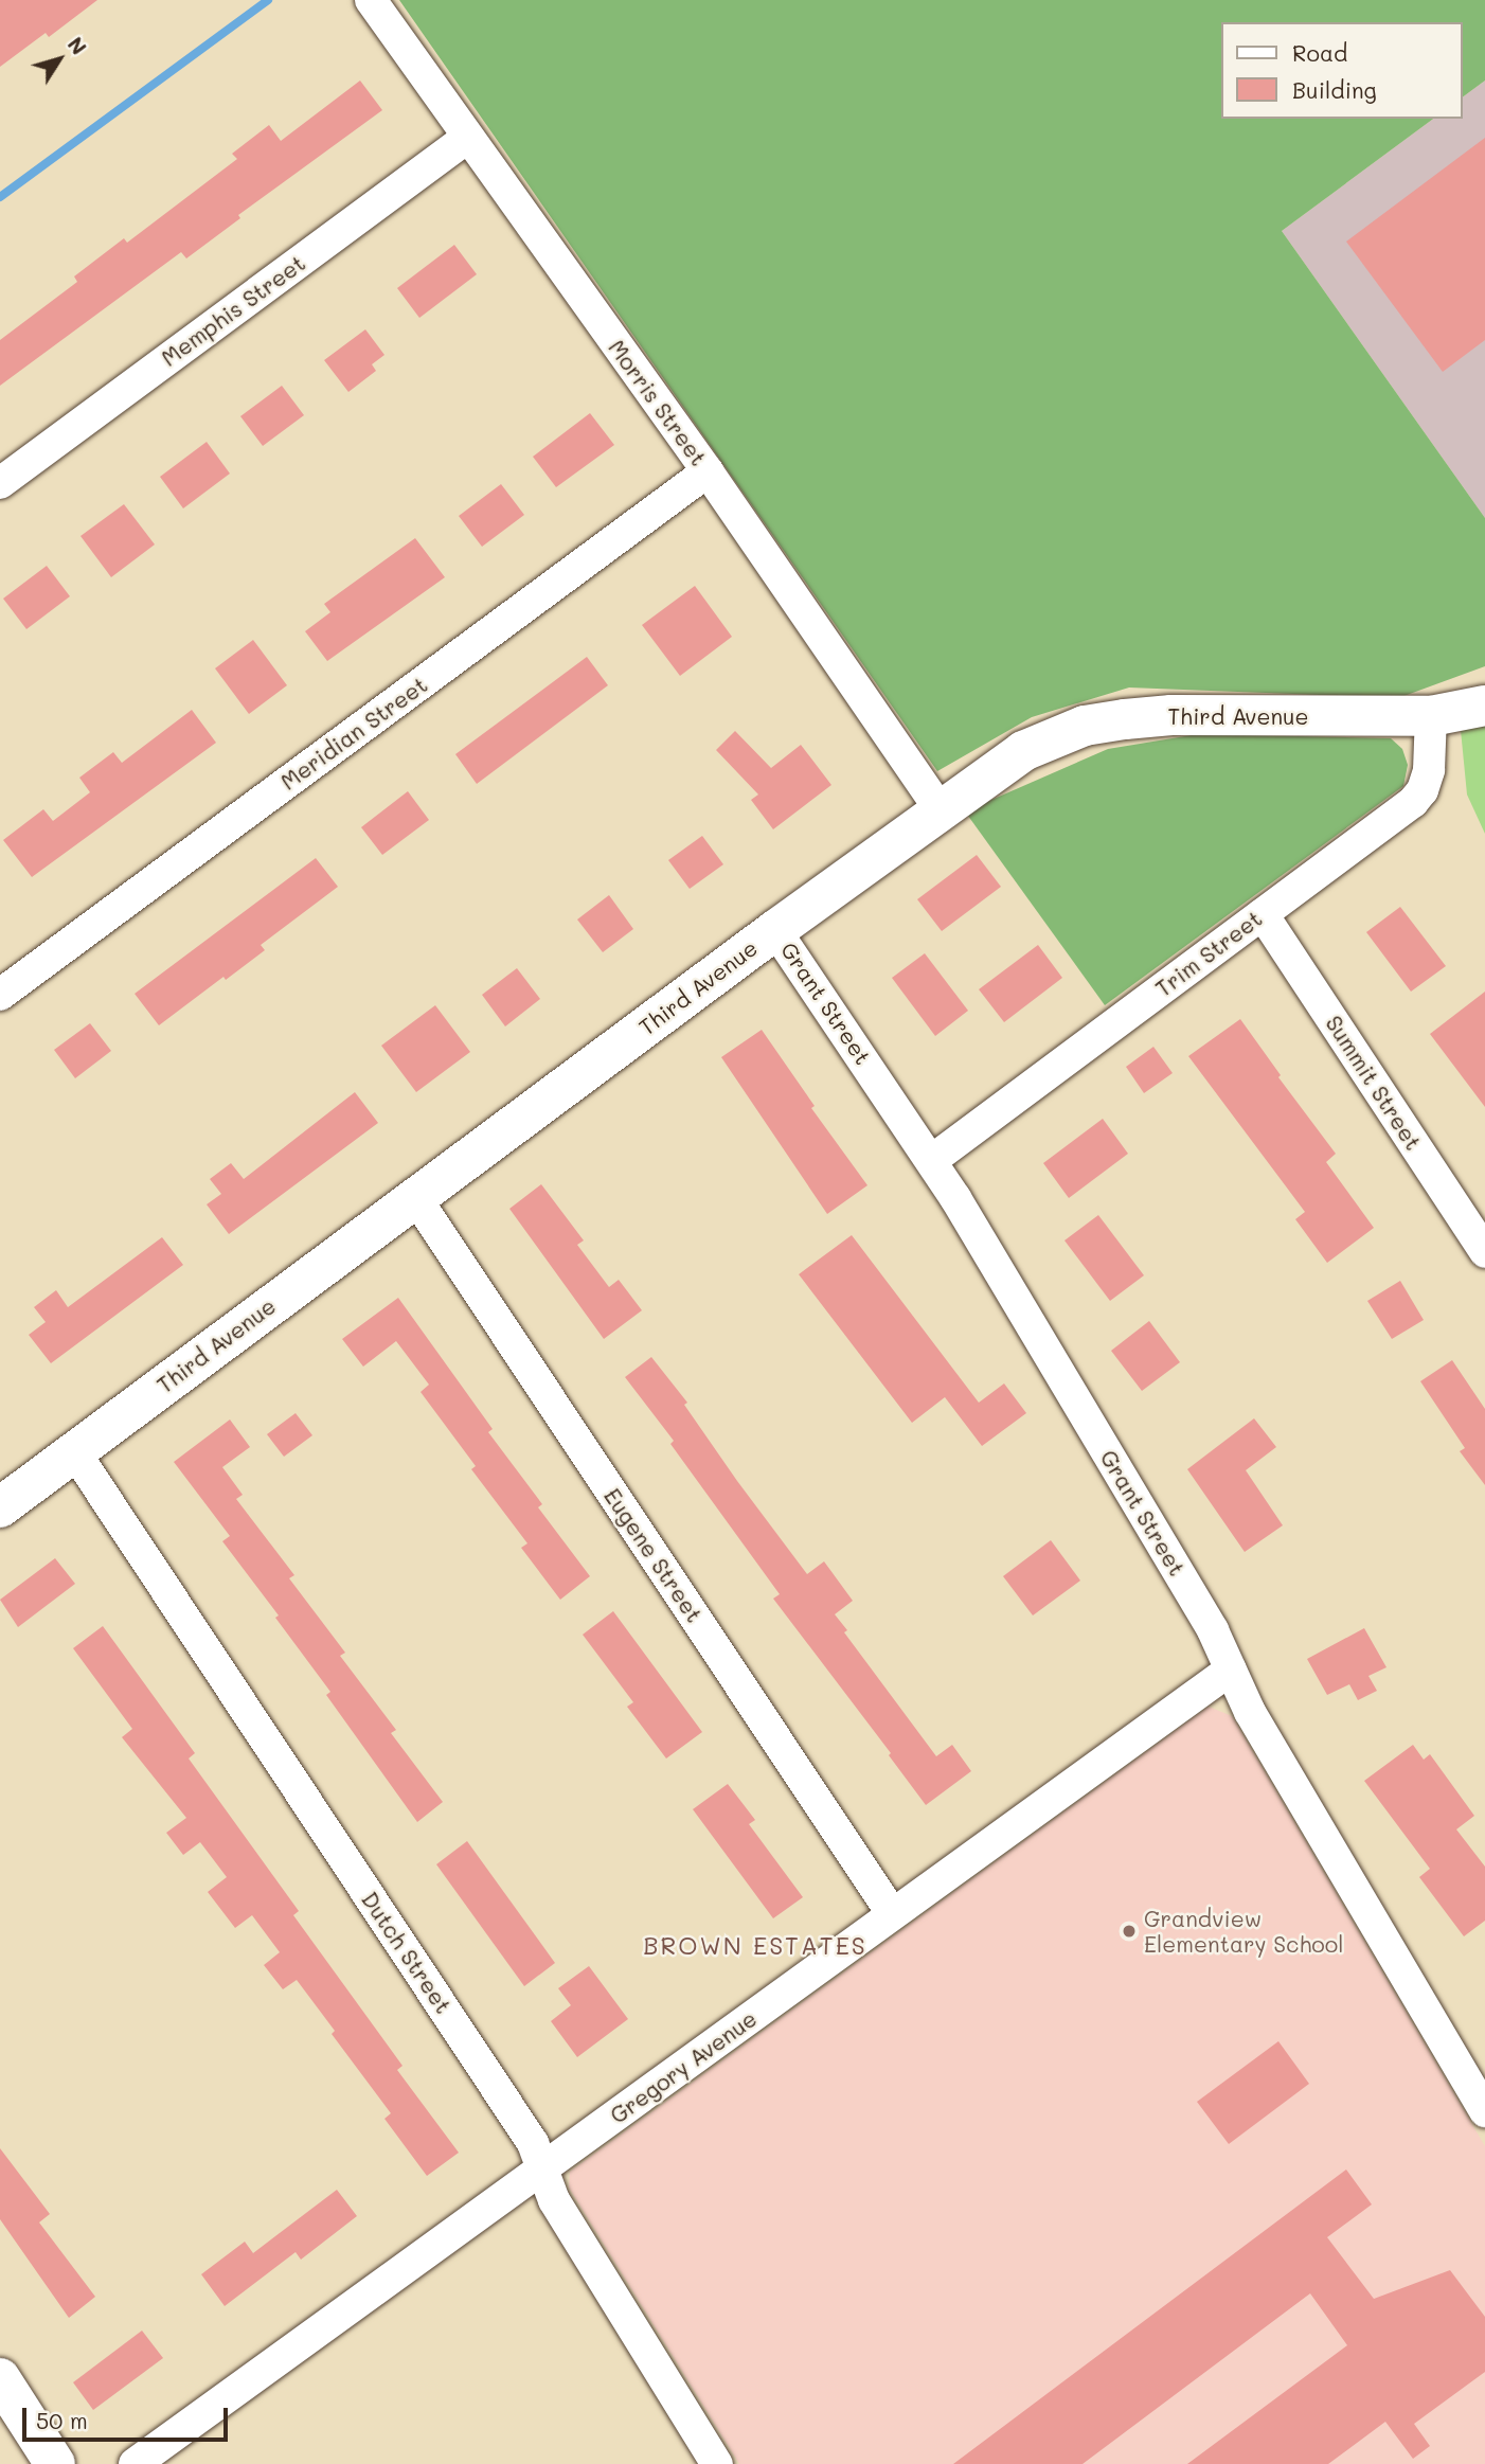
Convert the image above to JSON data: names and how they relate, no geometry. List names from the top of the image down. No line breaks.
{"streets":{"street":["Memphis Street","Morris Street","Third Avenue","Meridian Street","Trim Street","Grant Street","Summit Street","Eugene Street","Dutch Street","Gregory Avenue"]},"crossings":[["Memphis Street","Morris Street"],["Morris Street","Third Avenue"],["Morris Street","Meridian Street"],["Third Avenue","Trim Street"],["Third Avenue","Grant Street"],["Third Avenue","Eugene Street"],["Third Avenue","Dutch Street"],["Trim Street","Grant Street"],["Trim Street","Summit Street"],["Grant Street","Gregory Avenue"],["Eugene Street","Gregory Avenue"],["Dutch Street","Gregory Avenue"]],"districts":["BROWN ESTATES"],"places":["Grandview Elementary School"],"legend":["Road","Building"],"scale_bar":"50 m","north":"top right"}
